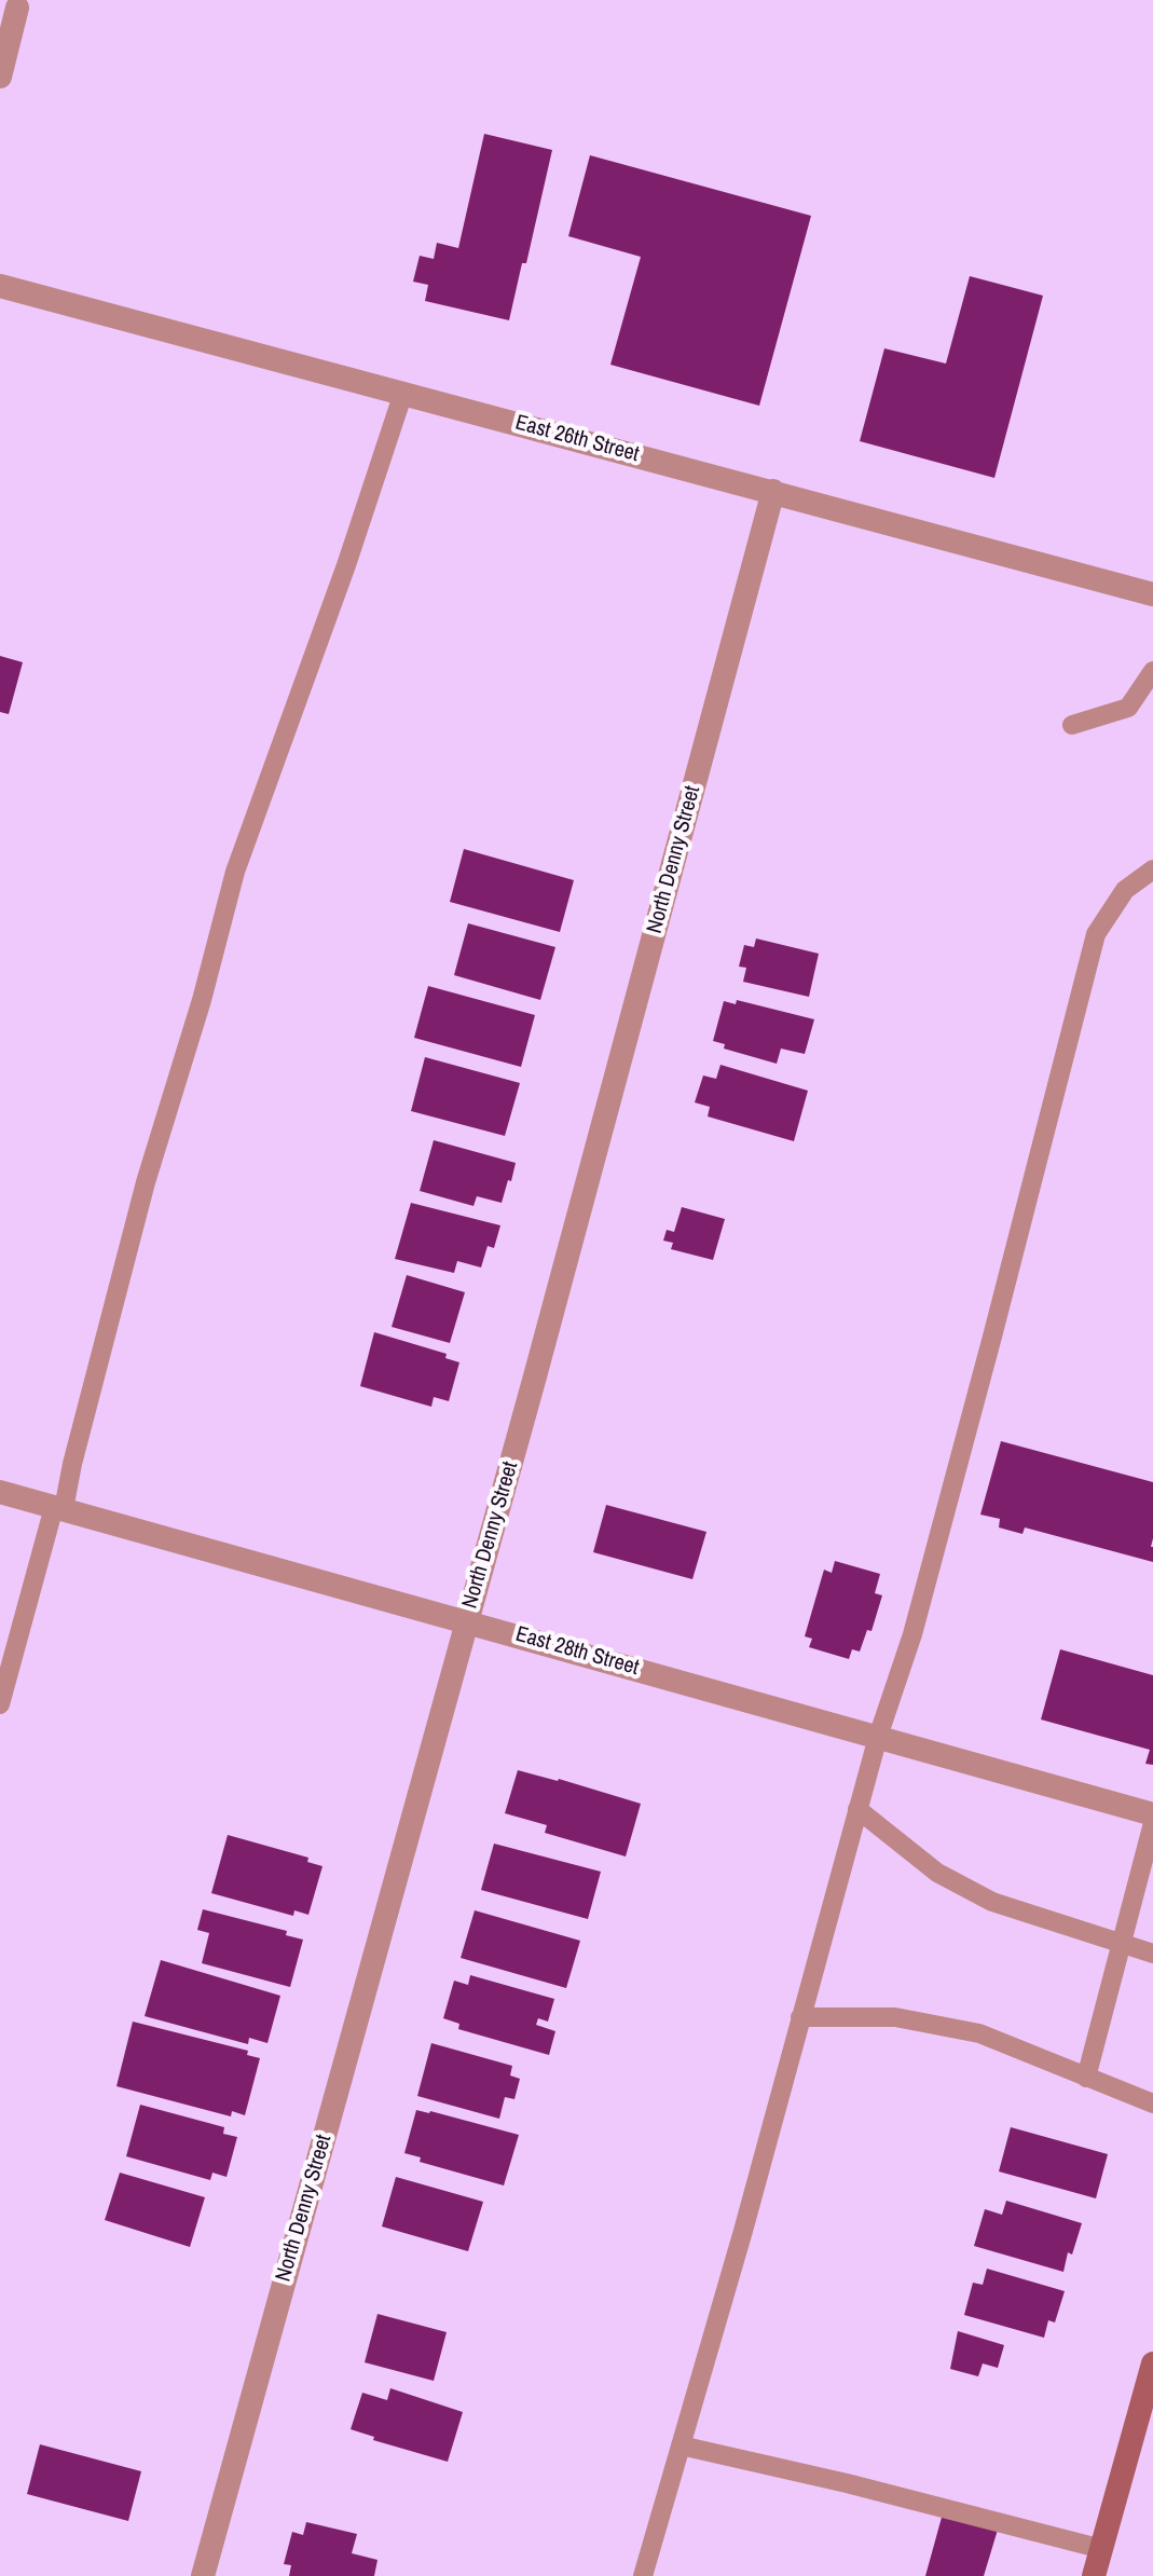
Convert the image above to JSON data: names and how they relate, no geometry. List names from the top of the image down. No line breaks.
{"streets":{"street":["East 26th Street","North Denny Street","East 28th Street"]},"crossings":[["East 26th Street","North Denny Street"],["North Denny Street","East 28th Street"]]}
